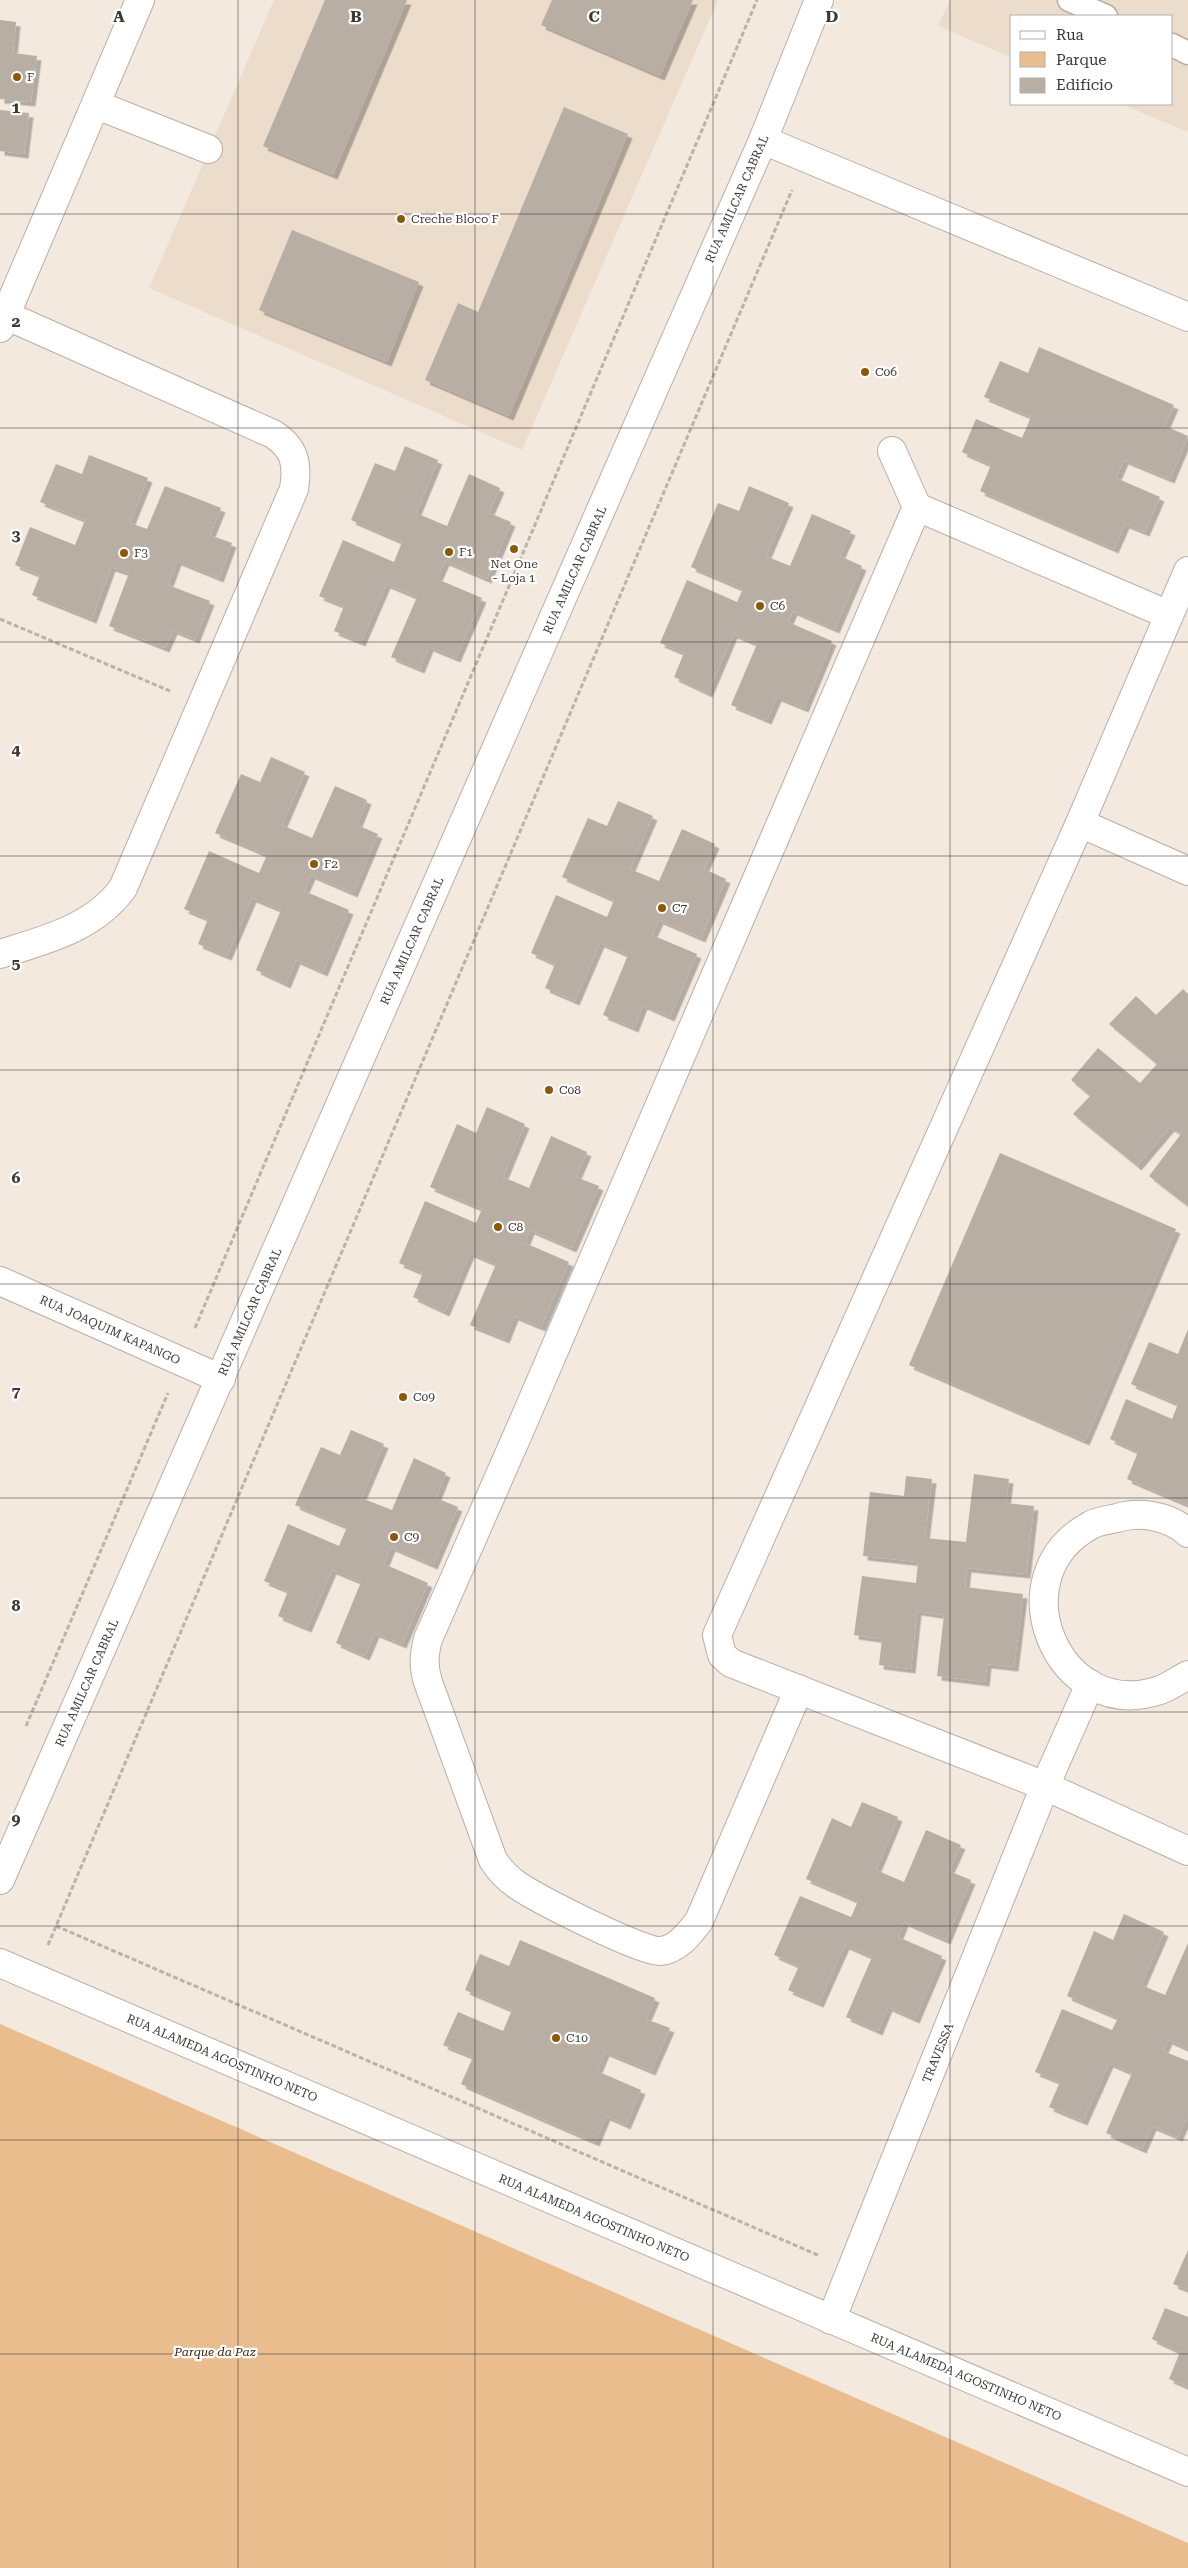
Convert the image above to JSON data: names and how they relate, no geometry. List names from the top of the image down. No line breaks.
{"streets":{"street":["RUA AMILCAR CABRAL","RUA JOAQUIM KAPANGO","TRAVESSA","RUA ALAMEDA AGOSTINHO NETO"]},"crossings":[["RUA AMILCAR CABRAL","RUA JOAQUIM KAPANGO"],["TRAVESSA","RUA ALAMEDA AGOSTINHO NETO"]],"parks":["Parque da Paz"],"places":["F","Creche Bloco F","C06","Net One - Loja 1","F1","F3","C6","F2","C7","C08","C8","C09","C9","C10"],"legend":["Rua","Parque","Edifício"],"grid":{"columns":["A","B","C","D"],"rows":["1","2","3","4","5","6","7","8","9"]}}
